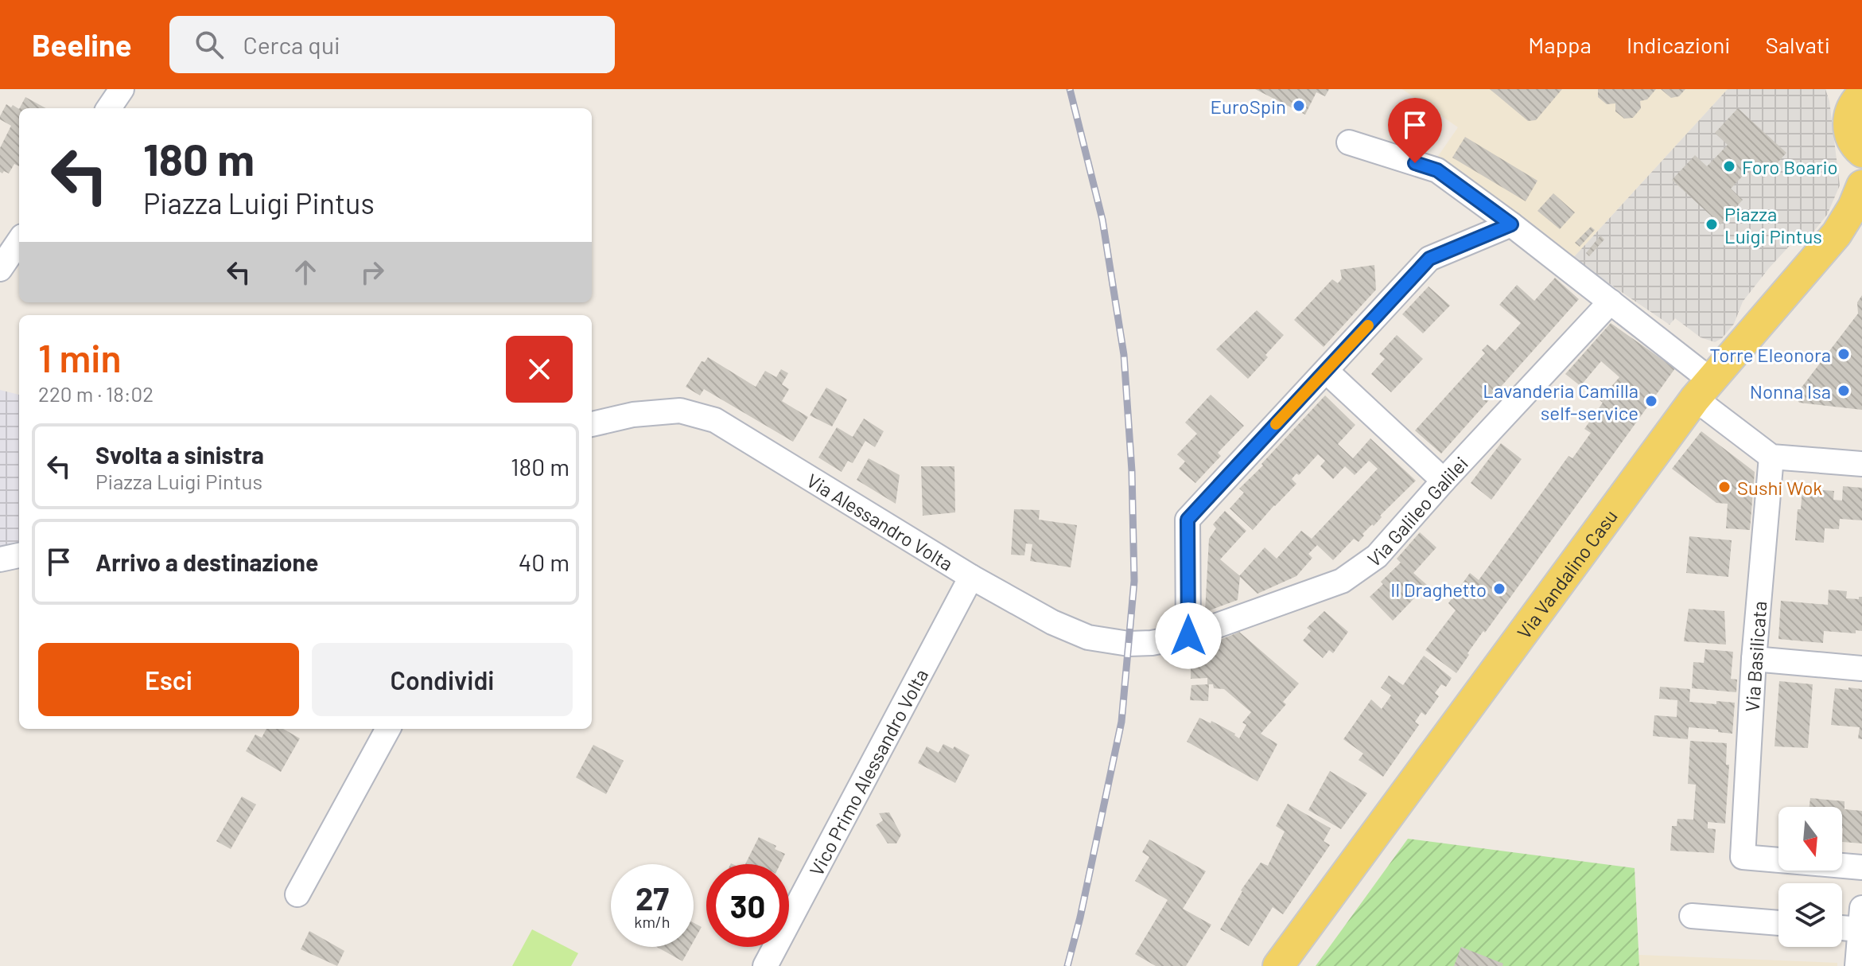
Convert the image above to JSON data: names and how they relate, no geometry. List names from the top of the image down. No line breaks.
{"streets":{"main road":["Via Vandalino Casu"],"street":["Via Galileo Galilei","Via Alessandro Volta","Via Basilicata","Vico Primo Alessandro Volta"]},"crossings":[["Via Galileo Galilei","Via Alessandro Volta"],["Via Alessandro Volta","Vico Primo Alessandro Volta"]],"places":["EuroSpin","Foro Boario","Piazza Luigi Pintus","Torre Eleonora","Nonna Isa","Lavanderia Camilla self-service","Sushi Wok","Il Draghetto"],"north":"bottom","page":{"header":"Beeline","search":"Cerca qui","nav":["Mappa","Indicazioni","Salvati"],"turn":["180 m","Piazza Luigi Pintus"],"heading":["1 min","220 m · 18:02"],"list":[{"name":"Svolta a sinistra","note":"Piazza Luigi Pintus","value":"180 m"},{"name":"Arrivo a destinazione","value":"40 m"}],"buttons":["Esci","Condividi"],"speed":"27 km/h","limit":"30"}}
